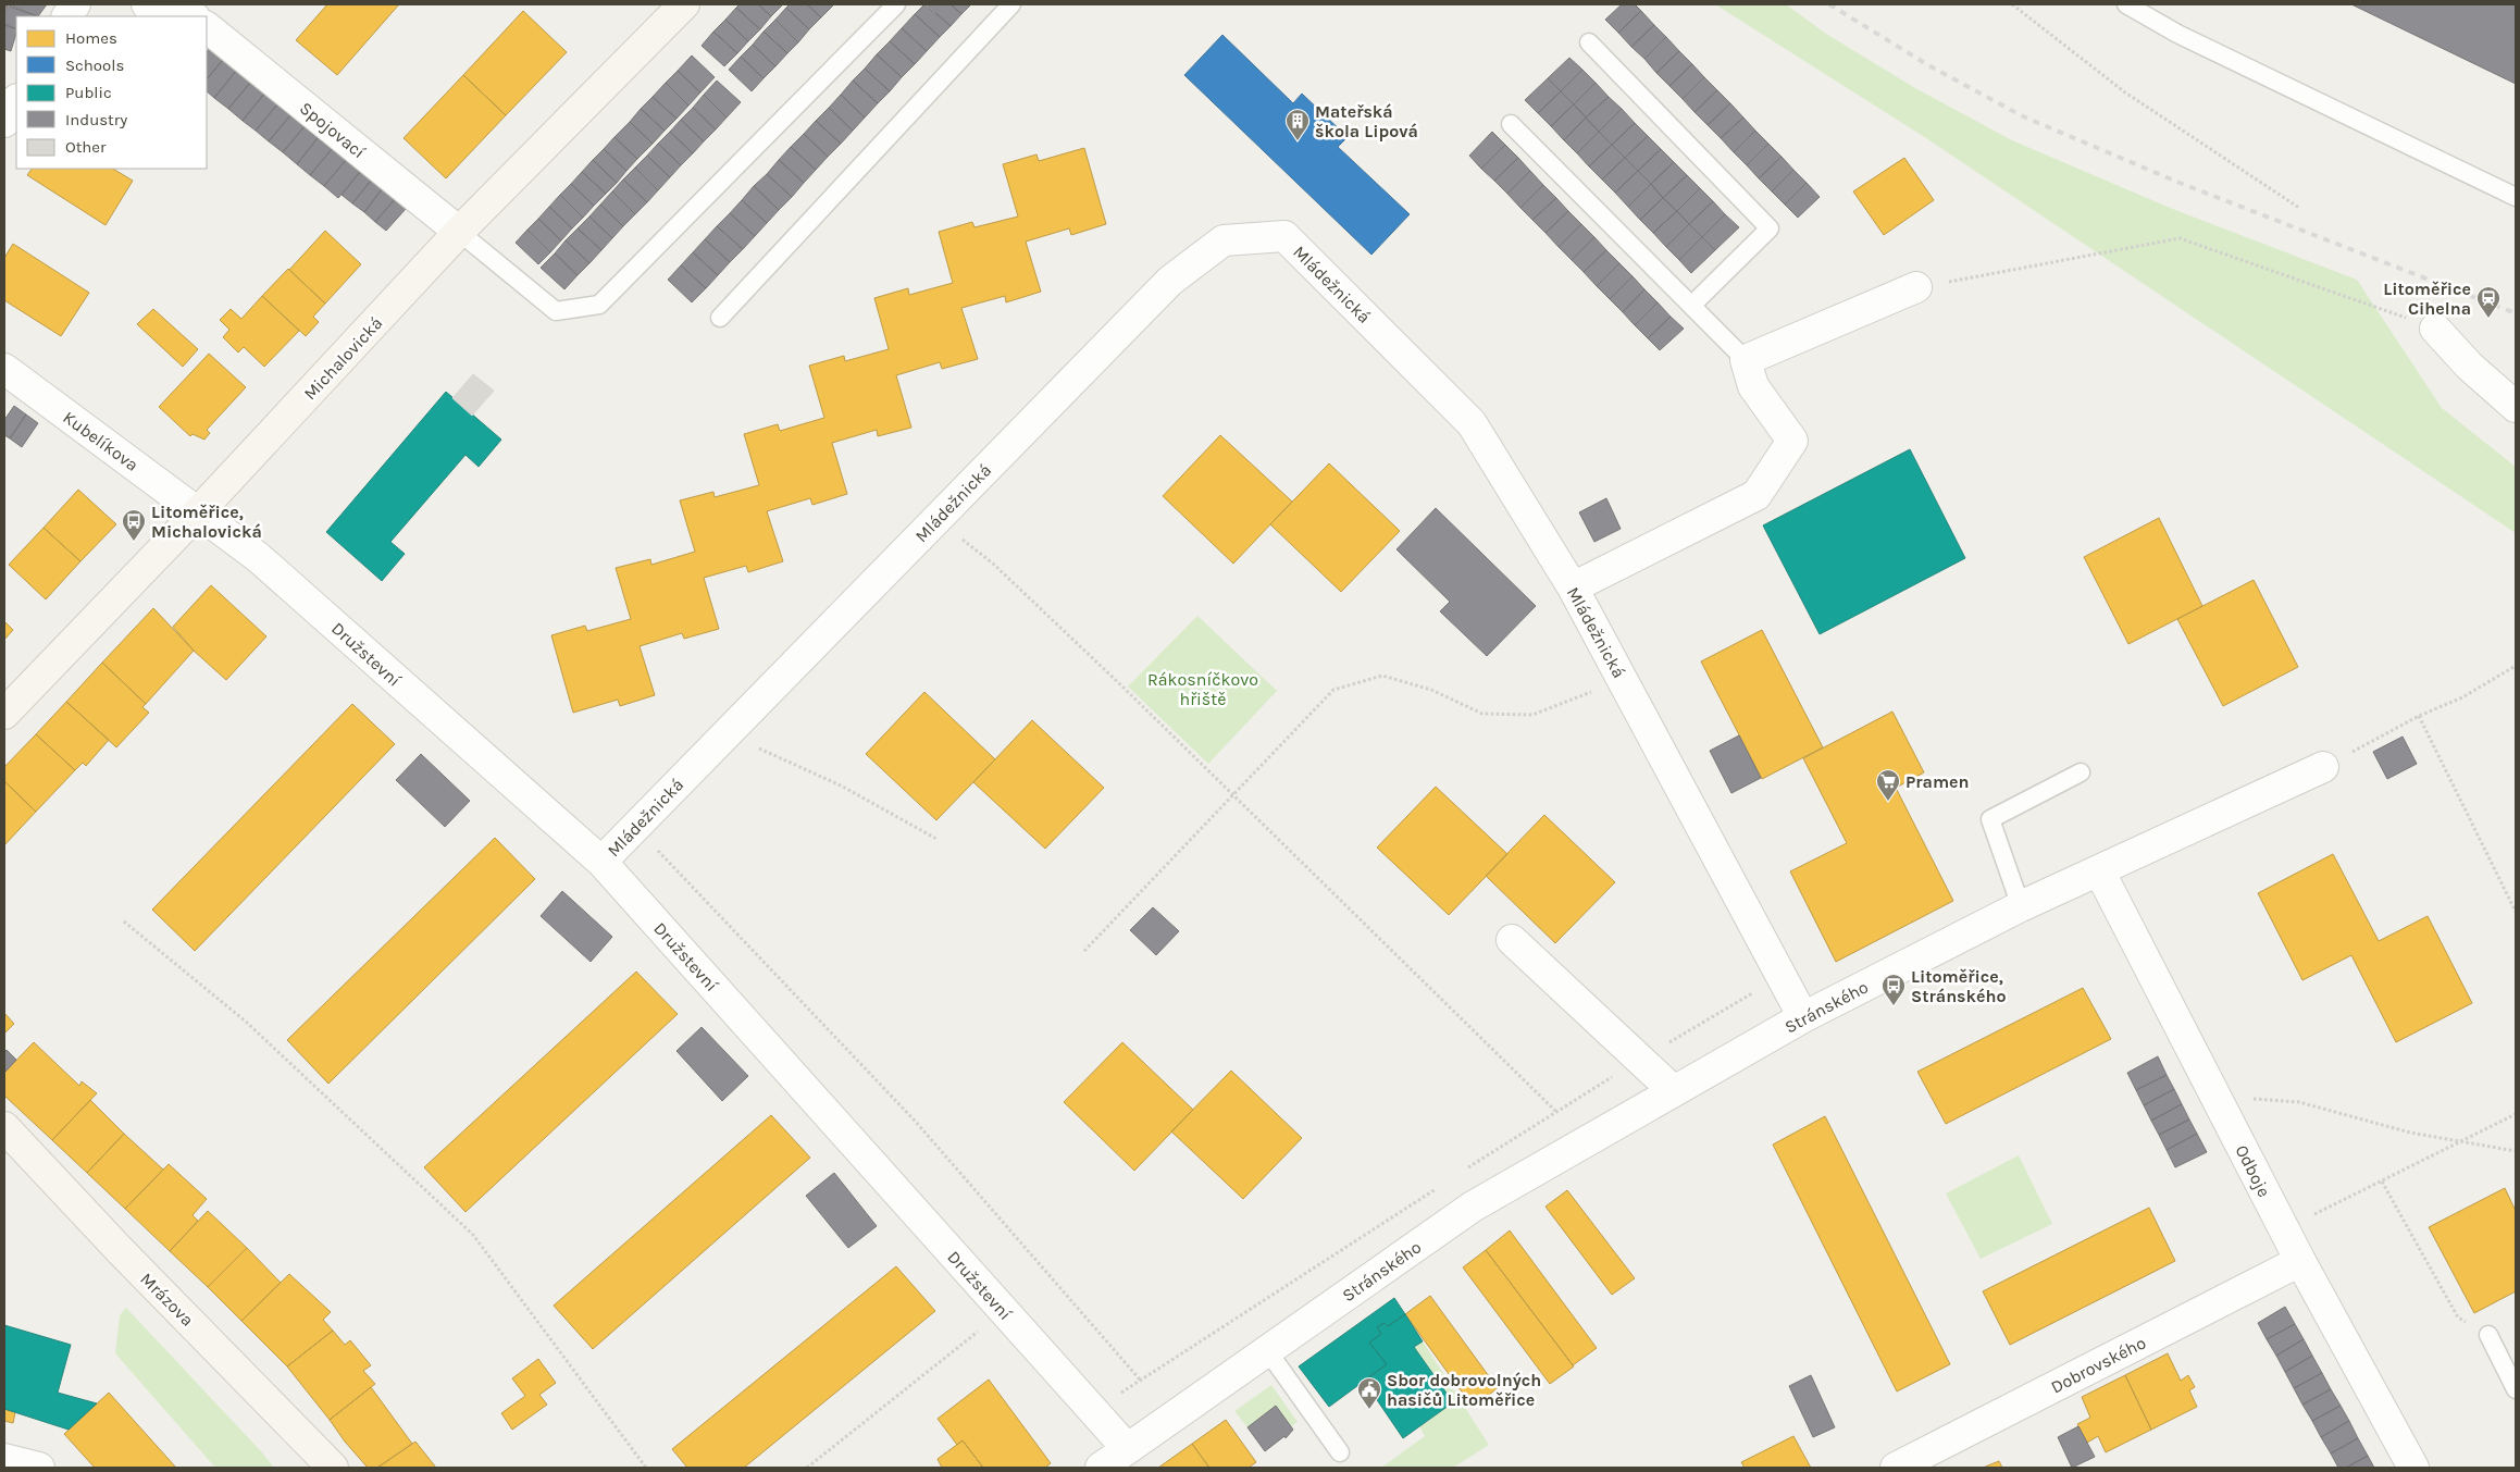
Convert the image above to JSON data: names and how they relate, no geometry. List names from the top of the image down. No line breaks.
{"streets":{"street":["Spojovací","Mládežnická","Michalovická","Kubelíkova","Družstevní","Stránského","Odboje","Mrázova","Dobrovského"]},"crossings":[["Spojovací","Michalovická"],["Mládežnická","Družstevní"],["Mládežnická","Stránského"],["Michalovická","Kubelíkova"],["Michalovická","Družstevní"],["Kubelíkova","Družstevní"],["Družstevní","Stránského"],["Stránského","Odboje"],["Odboje","Dobrovského"]],"parks":["Rákosníčkovo hřiště"],"places":{"building":["Mateřská škola Lipová"],"station":["Litoměřice Cihelna"],"bus stop":["Litoměřice, Michalovická","Litoměřice, Stránského"],"supermarket":["Pramen"],"public building":["Sbor dobrovolných hasičů Litoměřice"]},"legend":["Homes","Schools","Public","Industry","Other"]}
